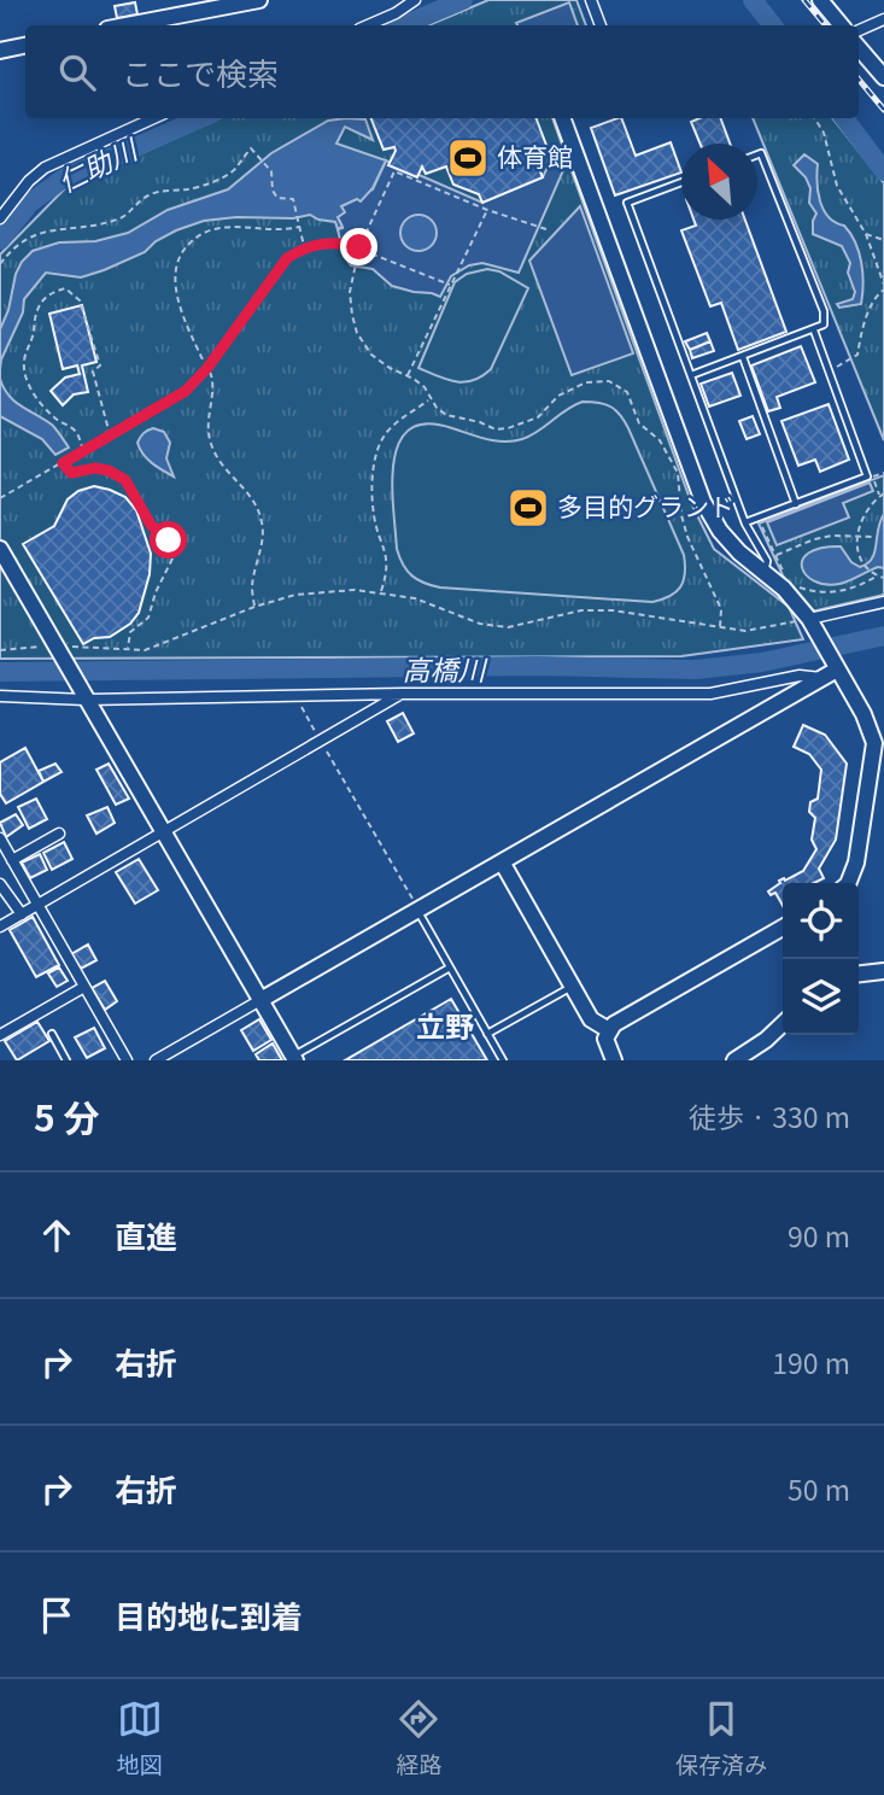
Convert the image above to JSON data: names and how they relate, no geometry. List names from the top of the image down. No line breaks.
{"districts":["立野"],"water":["仁助川","高橋川"],"places":{"sports":["体育館","多目的グランド"]},"north":"top left","page":{"search":"ここで検索","heading":["5 分","徒歩 · 330 m"],"list":[["直進","90 m"],["右折","190 m"],["右折","50 m"],"目的地に到着"],"nav":["地図","経路","保存済み"]}}
